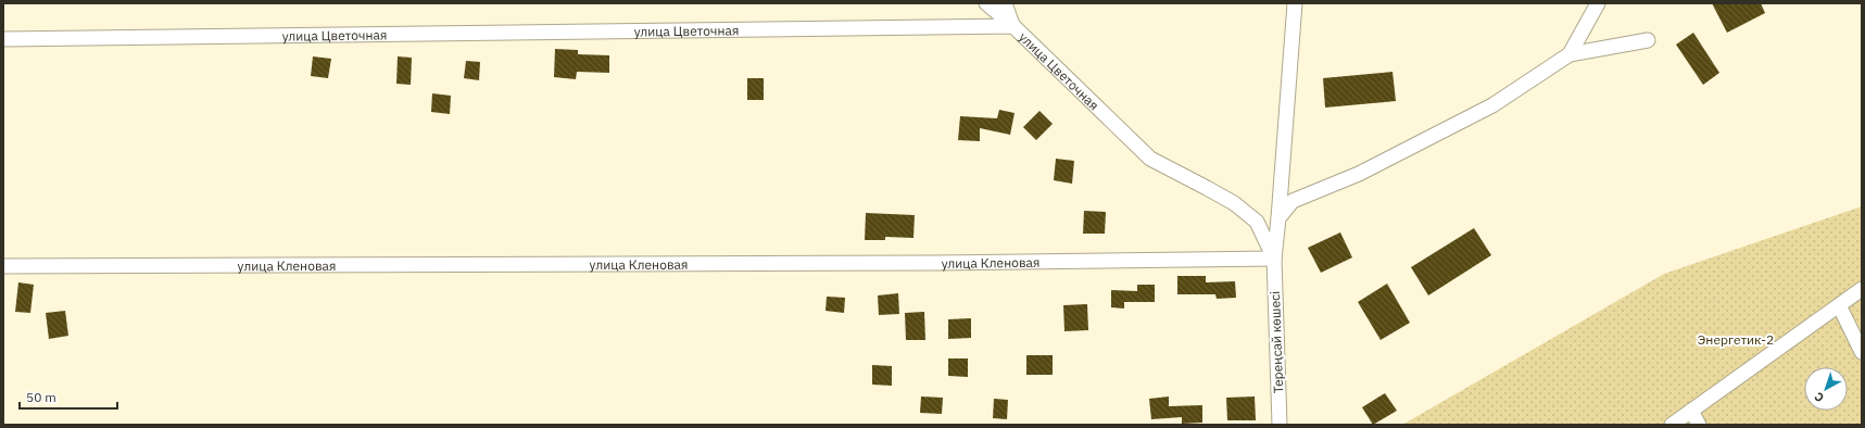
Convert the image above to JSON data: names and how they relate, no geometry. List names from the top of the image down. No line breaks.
{"streets":{"street":["улица Цветочная","улица Кленовая","Тереңсай көшесі"]},"crossings":[["улица Цветочная","улица Кленовая"],["улица Цветочная","Тереңсай көшесі"],["улица Кленовая","Тереңсай көшесі"]],"parks":["Энергетик-2"],"scale_bar":"50 m","north":"bottom left"}
